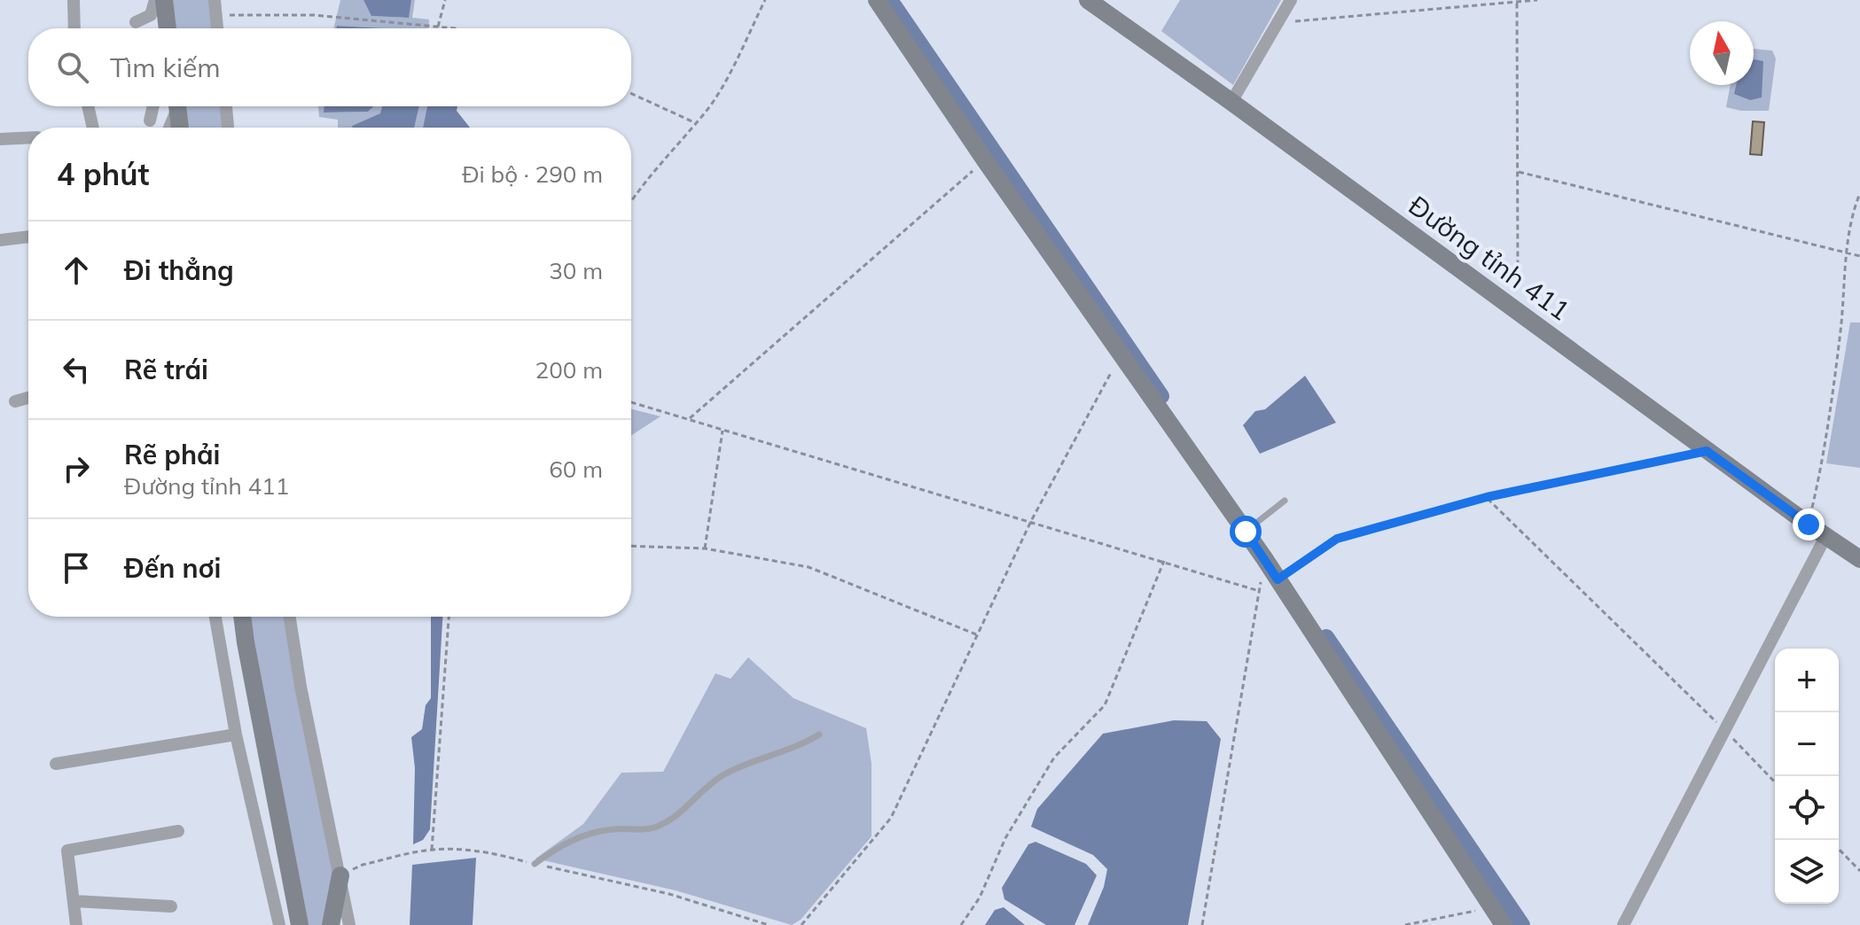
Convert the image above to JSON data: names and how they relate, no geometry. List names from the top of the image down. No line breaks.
{"streets":{"main road":["Đường tỉnh 411"]},"north":"top","page":{"search":"Tìm kiếm","heading":["4 phút","Đi bộ · 290 m"],"list":[["Đi thẳng","30 m"],["Rẽ trái","200 m"],["Rẽ phải","Đường tỉnh 411","60 m"],"Đến nơi"],"map_buttons":["+","−"]}}
